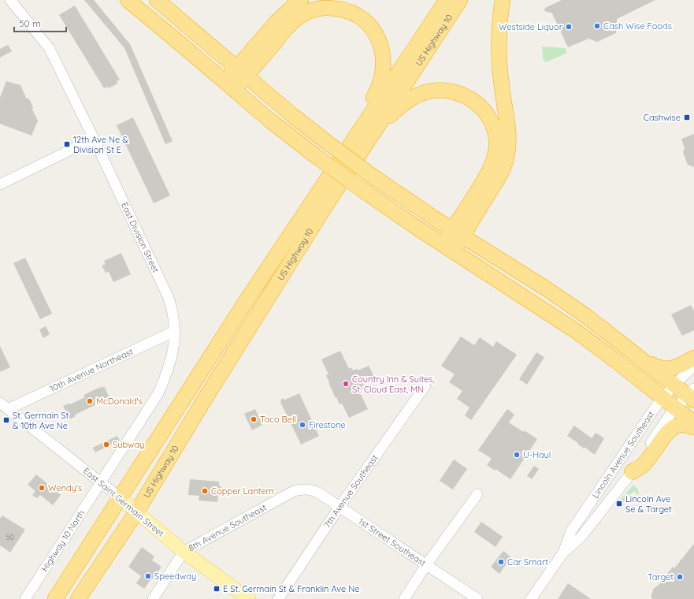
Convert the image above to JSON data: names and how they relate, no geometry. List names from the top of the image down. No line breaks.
{"streets":{"highway":["US Highway 10"],"main road":["East Saint Germain Street"],"street":["East Division Street","10th Avenue Northeast","Lincoln Avenue Southeast","7th Avenue Southeast","8th Avenue Southeast","Highway 10 North","1st Street Southeast"]},"crossings":[["US Highway 10","East Saint Germain Street"],["East Division Street","10th Avenue Northeast"],["East Division Street","East Saint Germain Street"],["East Division Street","Highway 10 North"],["10th Avenue Northeast","East Saint Germain Street"],["7th Avenue Southeast","1st Street Southeast"],["East Saint Germain Street","8th Avenue Southeast"],["East Saint Germain Street","Highway 10 North"],["8th Avenue Southeast","1st Street Southeast"]],"places":{"other":["Cash Wise Foods","Westside Liquor","Country Inn & Suites, St. Cloud East, MN","McDonald's","Taco Bell","Firestone","Subway","U-Haul","Wendy's","Copper Lantern","Car Smart","Speedway","Target"],"transit":["Cashwise","12th Ave Ne & Division St E","St. Germain St & 10th Ave Ne","Lincoln Ave Se & Target","E St. Germain St & Franklin Ave Ne"]},"house_numbers":["50"],"scale_bar":"50 m"}
